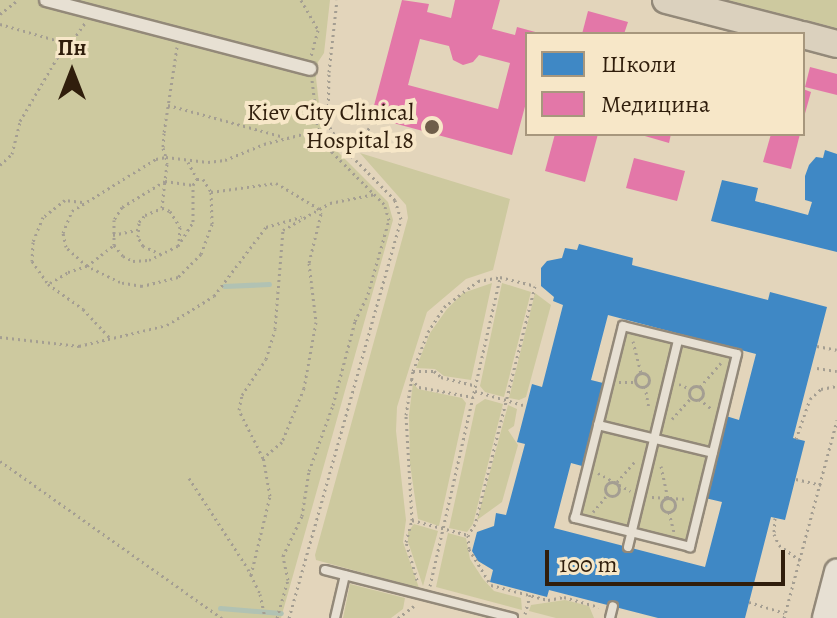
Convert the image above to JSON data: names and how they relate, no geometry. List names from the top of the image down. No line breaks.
{"places":["Kiev City Clinical Hospital 18"],"legend":["Школи","Медицина"],"scale_bar":"100 m","north":"top"}
